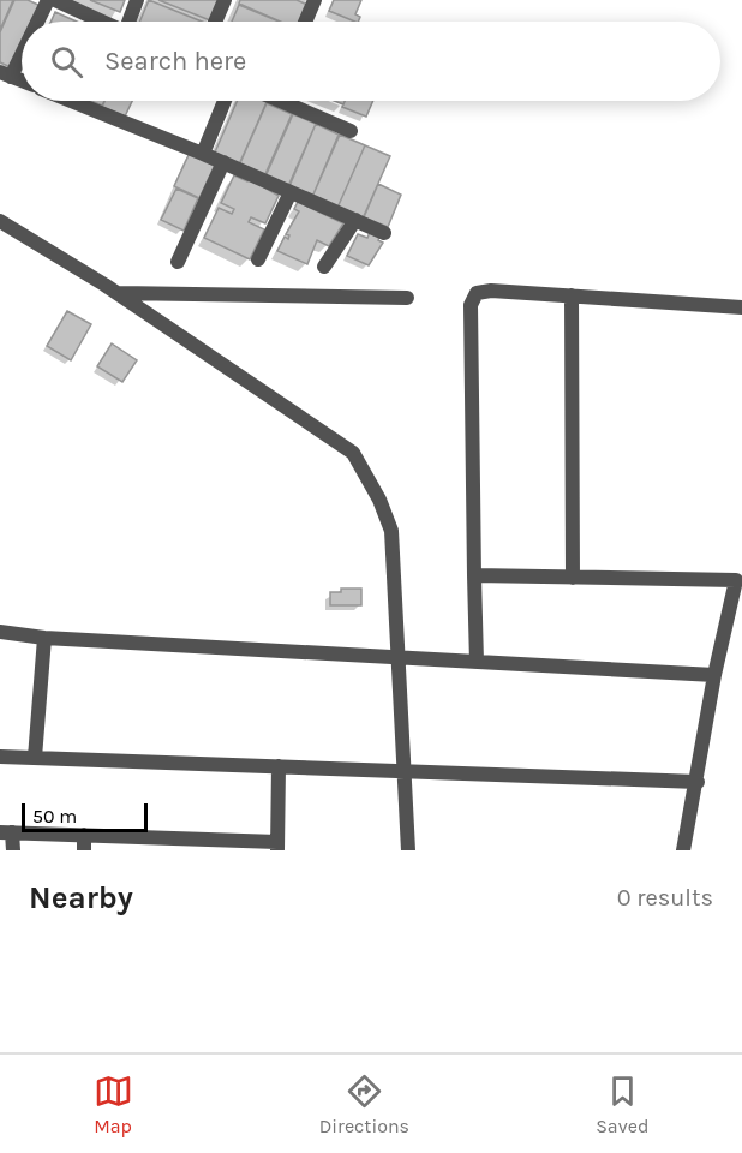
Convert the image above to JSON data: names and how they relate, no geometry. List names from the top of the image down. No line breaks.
{"scale_bar":"50 m","page":{"search":"Search here","scale":"50 m","heading":["Nearby","0 results"],"nav":["Map","Directions","Saved"]}}
